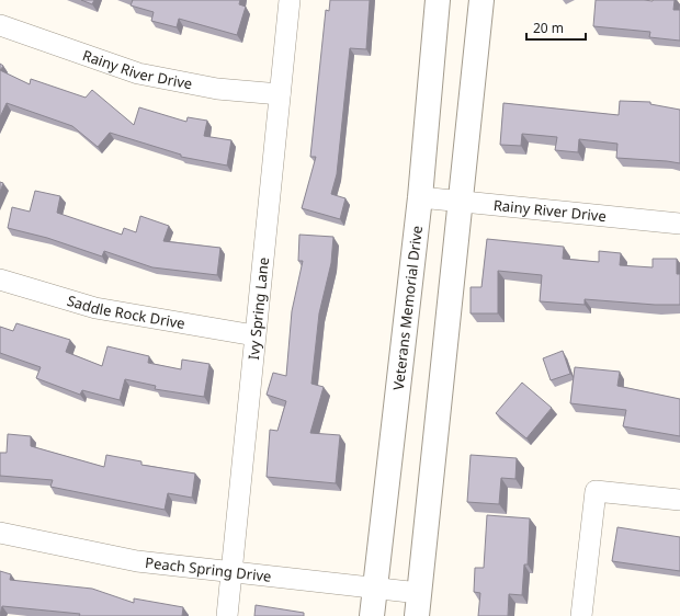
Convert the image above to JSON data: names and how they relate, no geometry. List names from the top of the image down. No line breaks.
{"streets":{"main road":["Veterans Memorial Drive"],"street":["Rainy River Drive","Ivy Spring Lane","Saddle Rock Drive","Peach Spring Drive"]},"crossings":[["Rainy River Drive","Ivy Spring Lane"],["Rainy River Drive","Veterans Memorial Drive"],["Ivy Spring Lane","Saddle Rock Drive"],["Ivy Spring Lane","Peach Spring Drive"],["Veterans Memorial Drive","Peach Spring Drive"]],"scale_bar":"20 m"}
